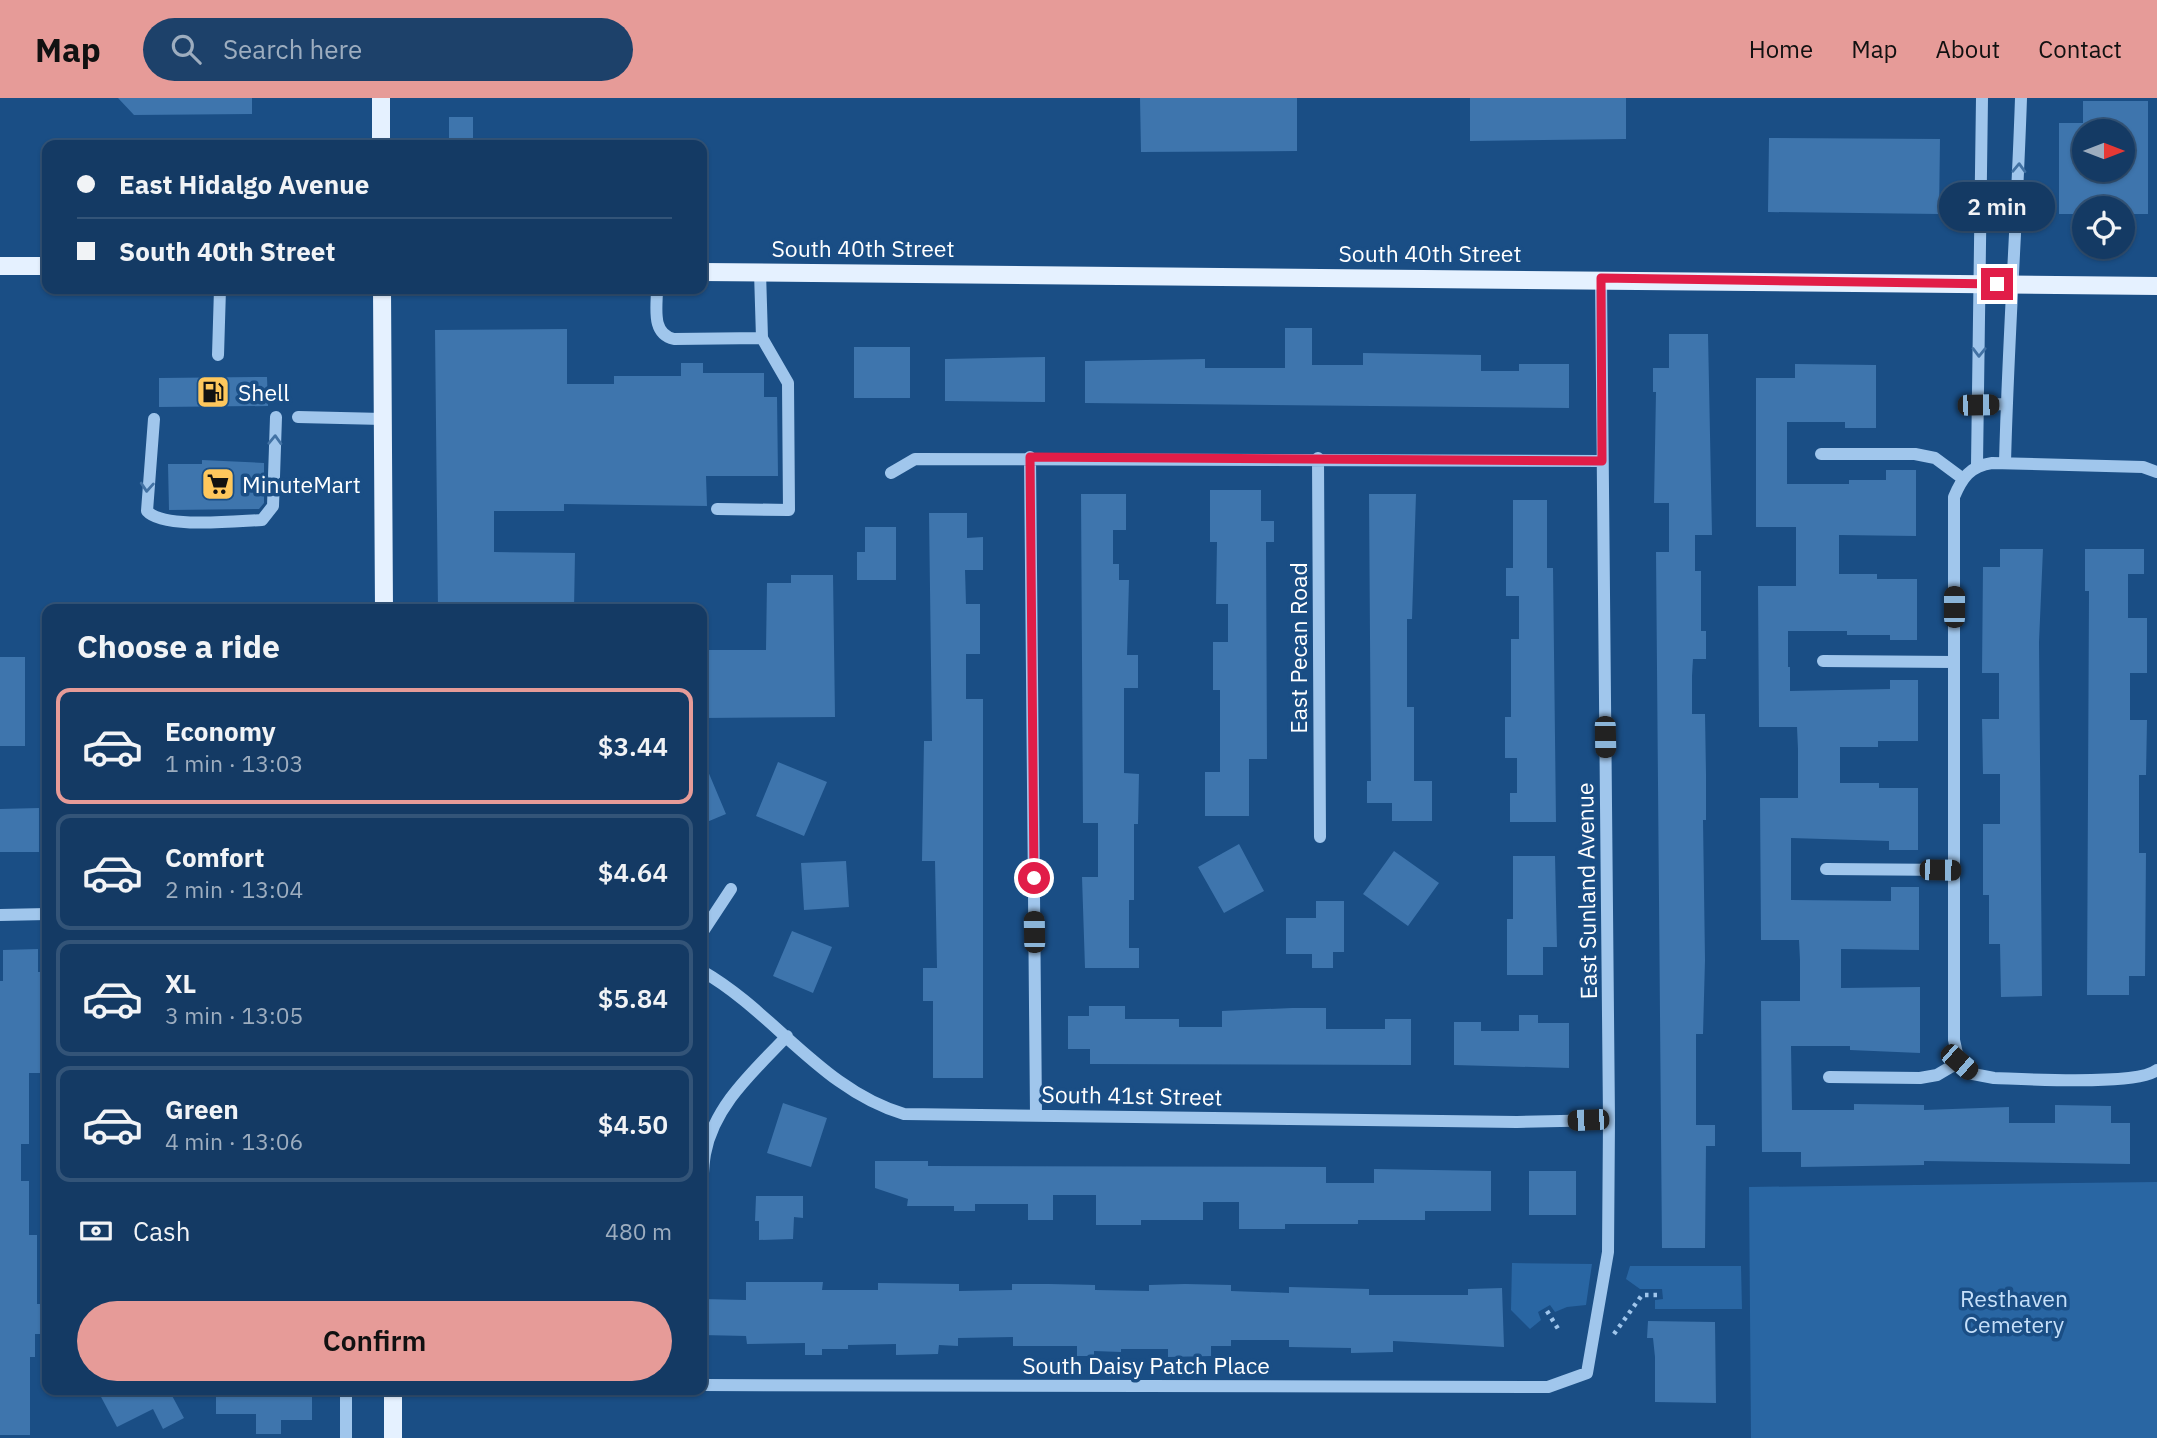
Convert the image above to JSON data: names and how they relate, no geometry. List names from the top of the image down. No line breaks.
{"streets":{"main road":["South 40th Street"],"street":["East Pecan Road","East Sunland Avenue","South 41st Street","South Daisy Patch Place"]},"crossings":[["South 40th Street","East Sunland Avenue"],["East Sunland Avenue","South 41st Street"],["East Sunland Avenue","South Daisy Patch Place"]],"parks":["Resthaven Cemetery"],"places":{"fuel station":["Shell"],"supermarket":["MinuteMart"]},"north":"right","page":{"header":"Map","search":"Search here","nav":["Home","Map","About","Contact"],"banner":["East Hidalgo Avenue","South 40th Street"],"bubble":"2 min","heading":"Choose a ride","list":[{"name":"Economy","note":"1 min · 13:03","value":"$3.44"},{"name":"Comfort","note":"2 min · 13:04","value":"$4.64"},{"name":"XL","note":"3 min · 13:05","value":"$5.84"},{"name":"Green","note":"4 min · 13:06","value":"$4.50"}],"pay":["Cash","480 m"],"buttons":"Confirm"}}
